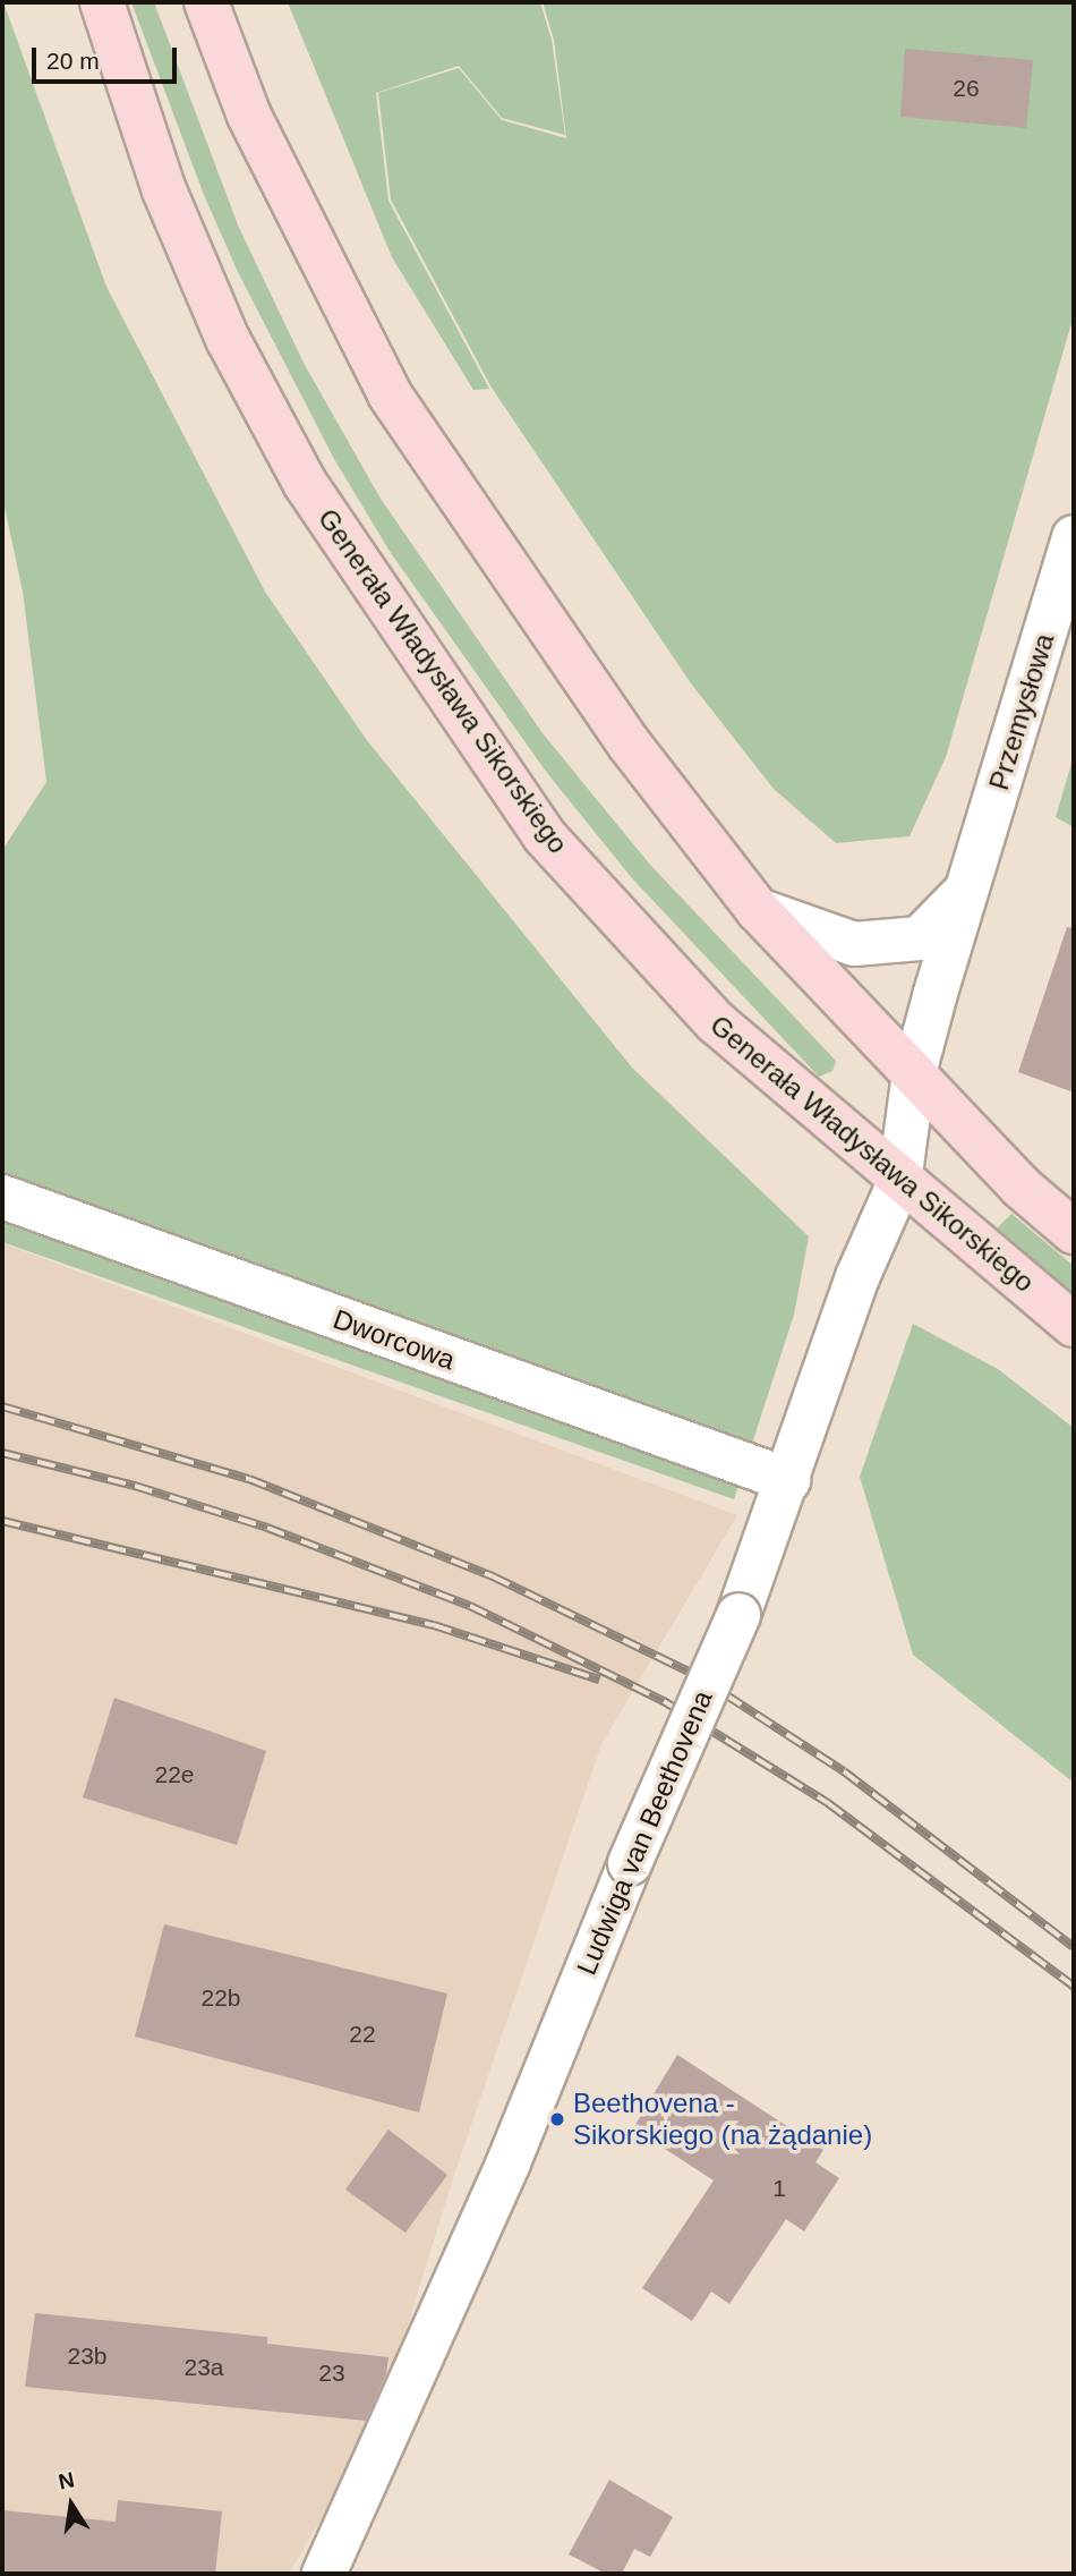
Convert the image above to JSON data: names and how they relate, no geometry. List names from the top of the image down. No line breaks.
{"streets":{"main road":["Generała Władysława Sikorskiego"],"street":["Przemysłowa","Dworcowa","Ludwiga van Beethovena"]},"crossings":[["Generała Władysława Sikorskiego","Ludwiga van Beethovena"],["Przemysłowa","Ludwiga van Beethovena"],["Dworcowa","Ludwiga van Beethovena"]],"places":["Beethovena - Sikorskiego (na żądanie)"],"house_numbers":["26","22e","22b","22","1","23b","23a","23"],"scale_bar":"20 m","north":"top"}
